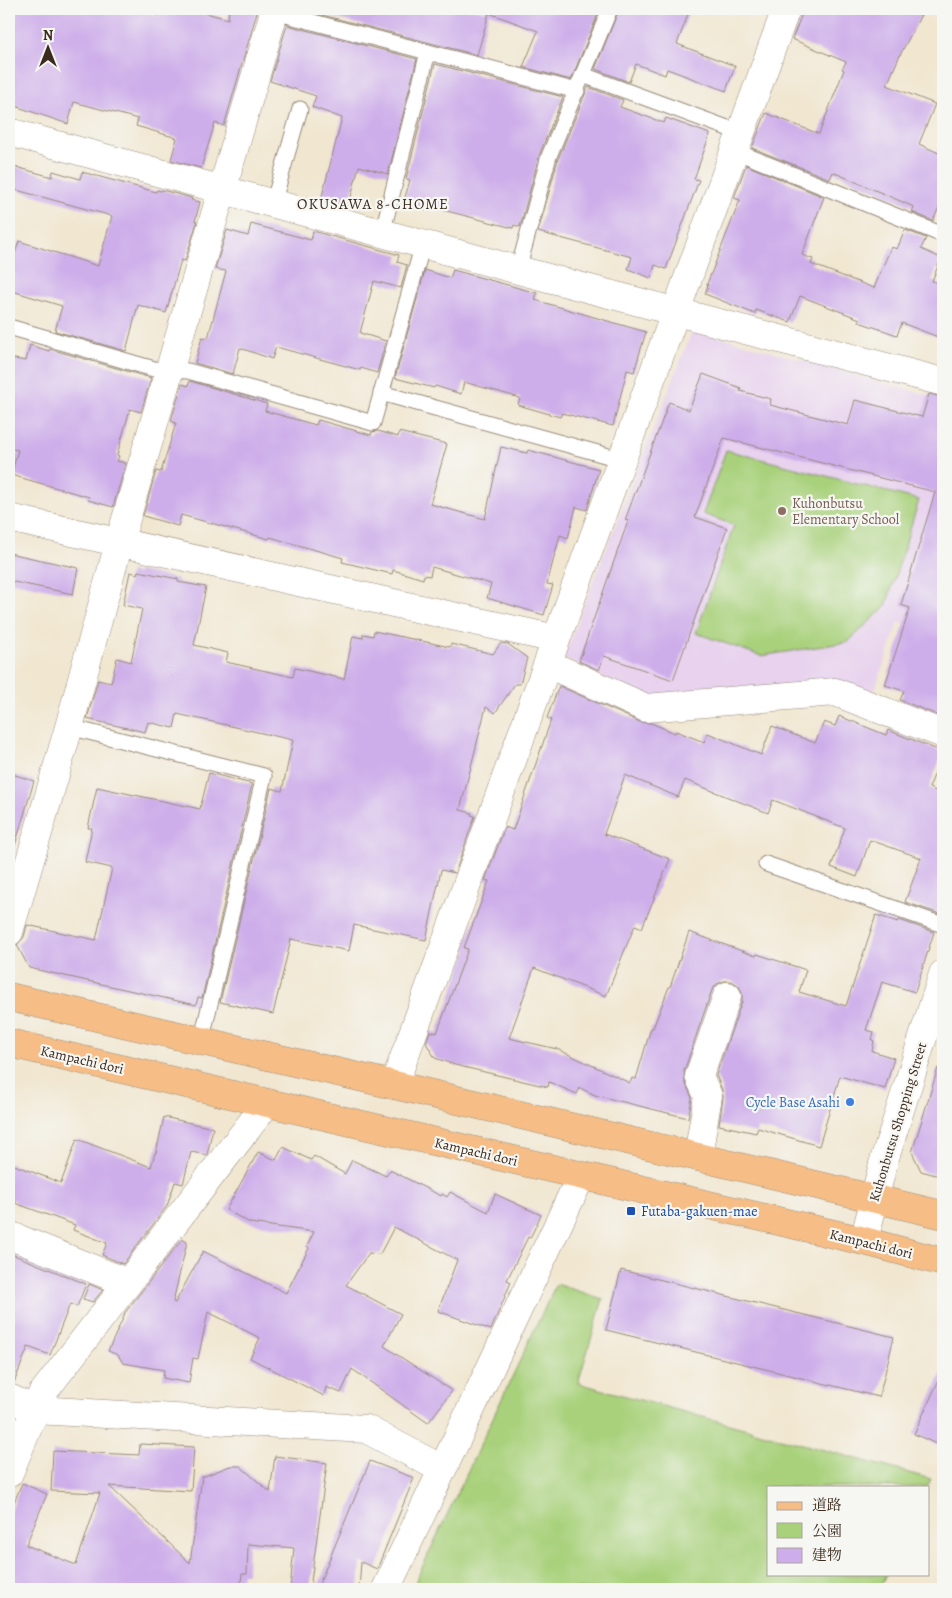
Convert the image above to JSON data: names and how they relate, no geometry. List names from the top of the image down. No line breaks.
{"streets":{"main road":["Kampachi dori"],"street":["Kuhonbutsu Shopping Street"]},"crossings":[["Kampachi dori","Kuhonbutsu Shopping Street"]],"districts":["OKUSAWA 8-CHOME"],"places":{"other":["Kuhonbutsu Elementary School","Cycle Base Asahi"],"transit":["Futaba-gakuen-mae"]},"legend":["道路","公園","建物"],"north":"top"}
